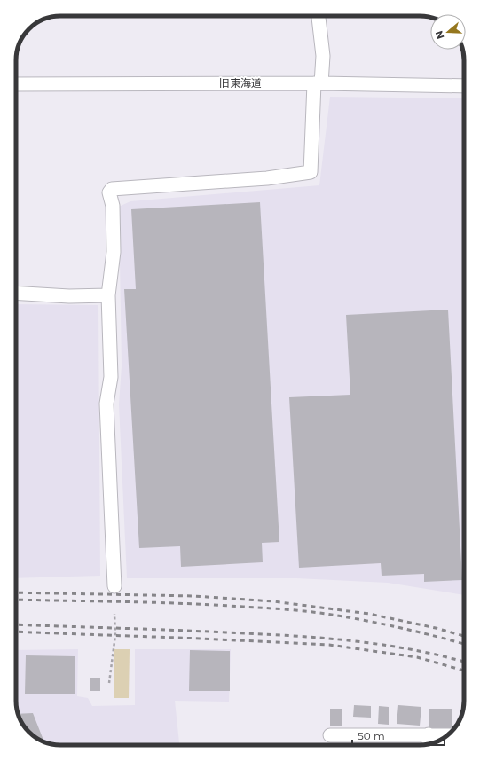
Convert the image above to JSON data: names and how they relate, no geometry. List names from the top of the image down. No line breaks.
{"streets":{"street":["旧東海道"]},"scale_bar":"50 m","north":"left"}
